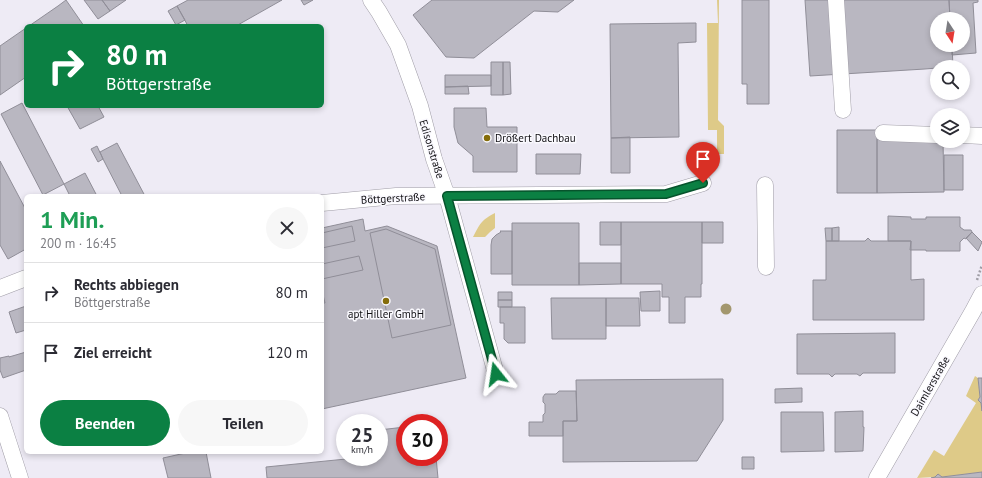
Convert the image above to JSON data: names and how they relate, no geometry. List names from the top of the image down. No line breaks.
{"streets":{"street":["Edisonstraße","Böttgerstraße","Daimlerstraße"]},"crossings":[["Edisonstraße","Böttgerstraße"]],"places":["Drößert Dachbau","apt Hiller GmbH"],"north":"bottom","page":{"turn":["80 m","Böttgerstraße"],"heading":["1 Min.","200 m · 16:45"],"list":[{"name":"Rechts abbiegen","note":"Böttgerstraße","value":"80 m"},{"name":"Ziel erreicht","value":"120 m"}],"buttons":["Beenden","Teilen"],"speed":"25 km/h","limit":"30"}}
